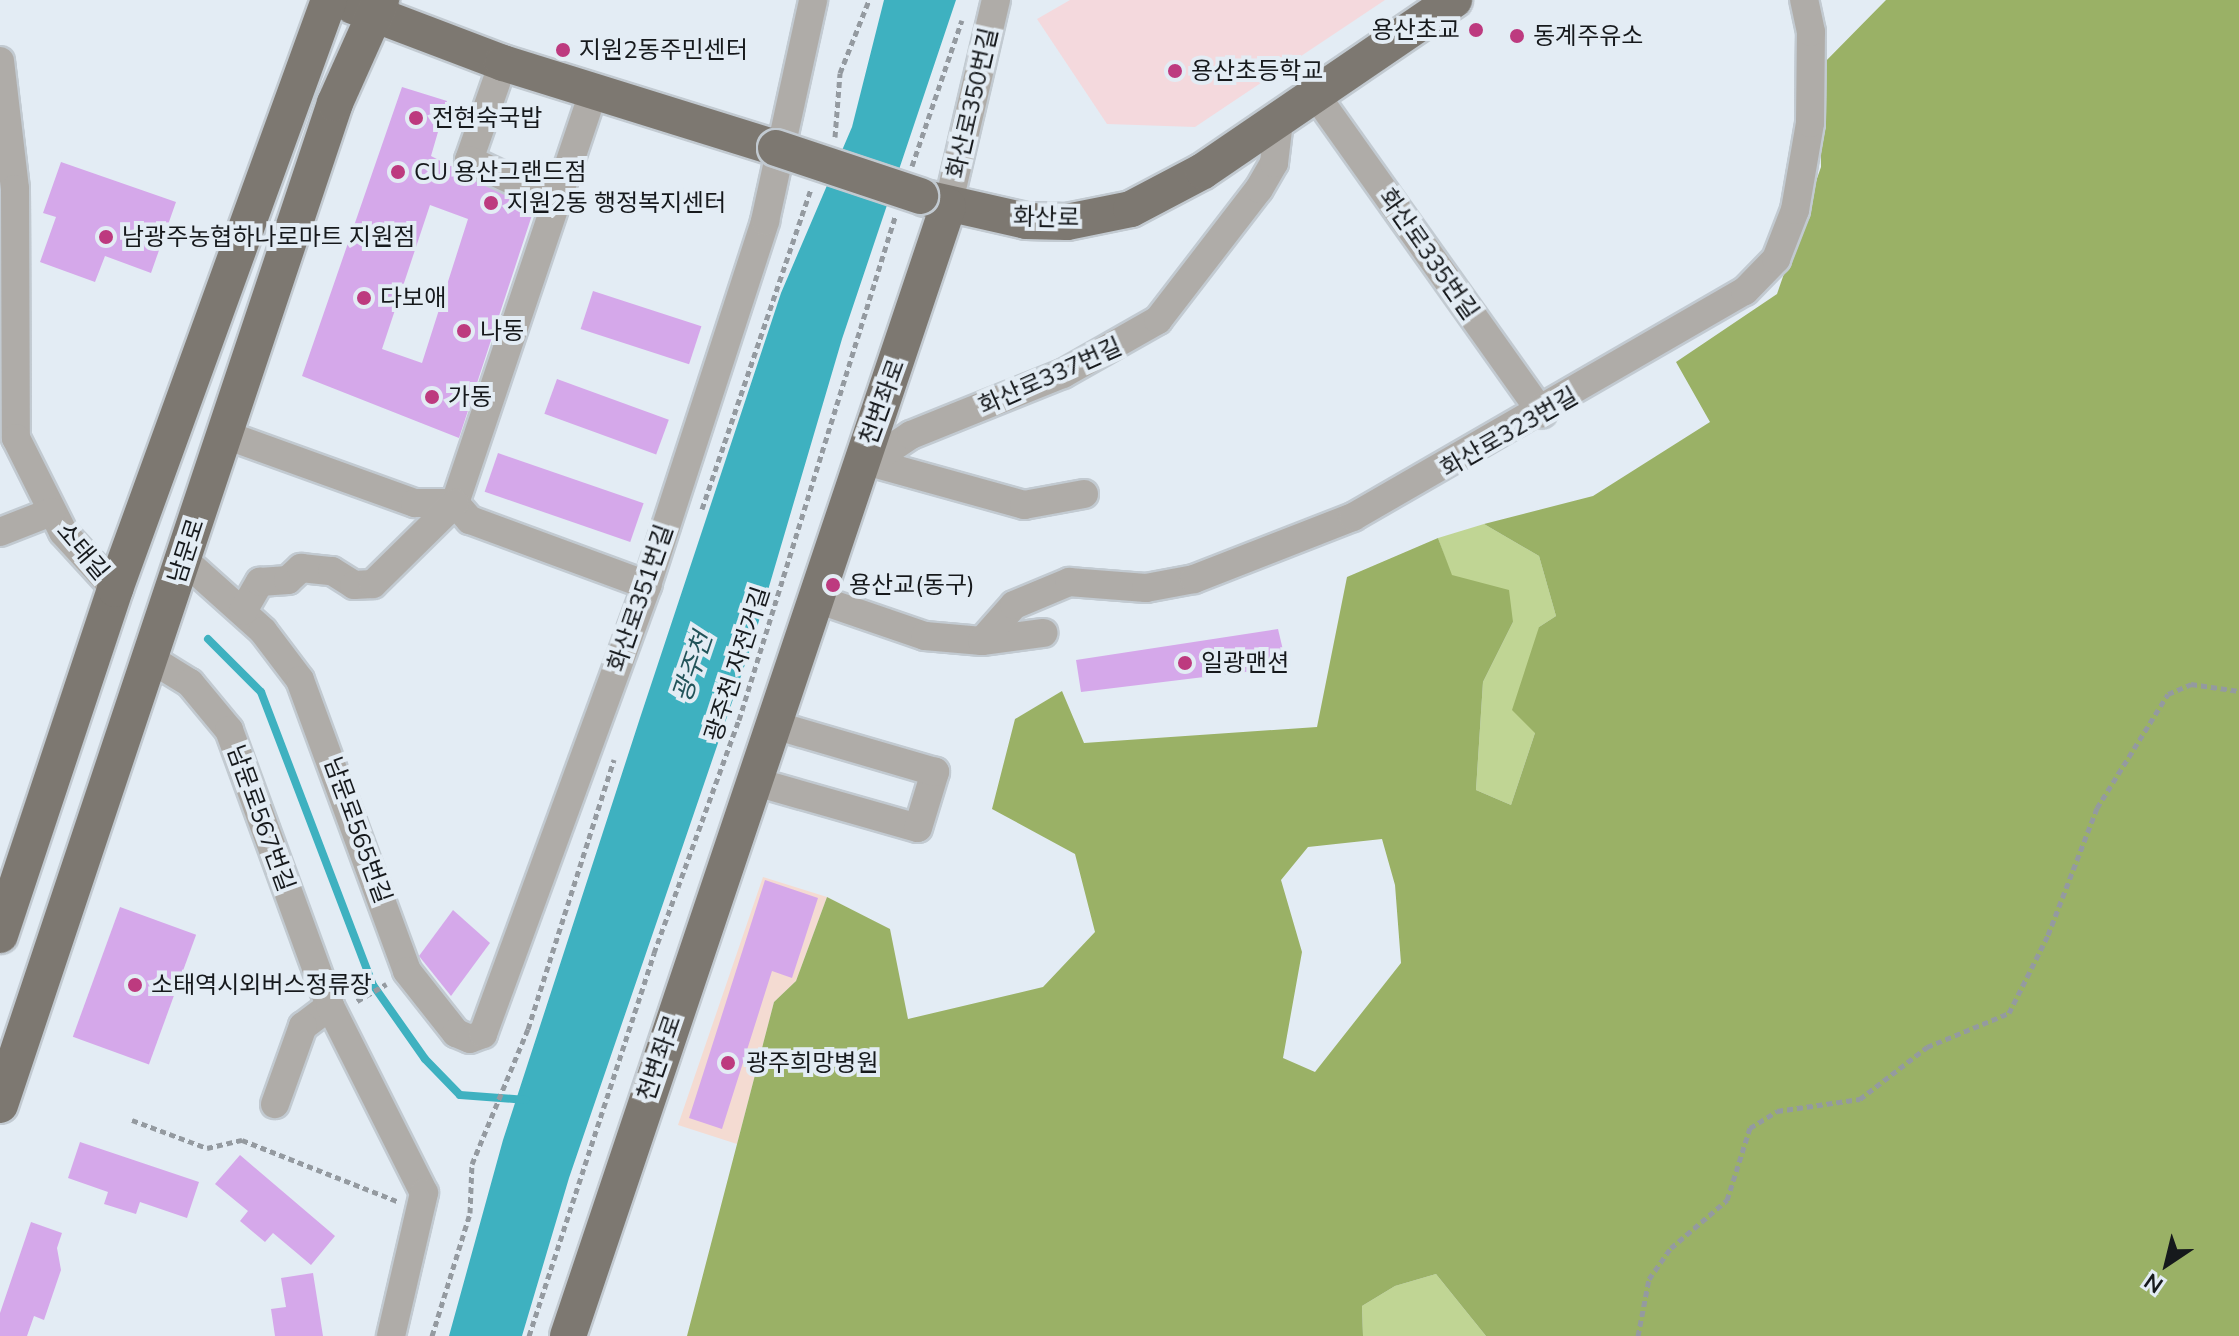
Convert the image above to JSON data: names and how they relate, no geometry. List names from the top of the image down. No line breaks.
{"streets":{"main road":["화산로","천변좌로","남문로"],"street":["화산로350번길","화산로335번길","화산로337번길","화산로323번길","소태길","화산로351번길","남문로567번길","남문로565번길"],"path":["광주천 자전거길"]},"crossings":[["화산로350번길","화산로"],["화산로350번길","천변좌로"],["화산로350번길","광주천 자전거길"],["화산로","화산로335번길"],["화산로","화산로337번길"],["화산로","천변좌로"],["화산로","남문로"],["화산로","화산로351번길"],["화산로","광주천 자전거길"],["화산로335번길","화산로323번길"],["화산로337번길","천변좌로"],["천변좌로","광주천 자전거길"],["남문로","남문로567번길"],["남문로","남문로565번길"],["화산로351번길","남문로565번길"]],"water":["광주천"],"places":["용산초교","동계주유소","지원2동주민센터","용산초등학교","전현숙국밥","CU 용산그랜드점","지원2동 행정복지센터","남광주농협하나로마트 지원점","다보애","나동","가동","용산교(동구)","일광맨션","소태역시외버스정류장","광주희망병원"],"north":"bottom left"}
